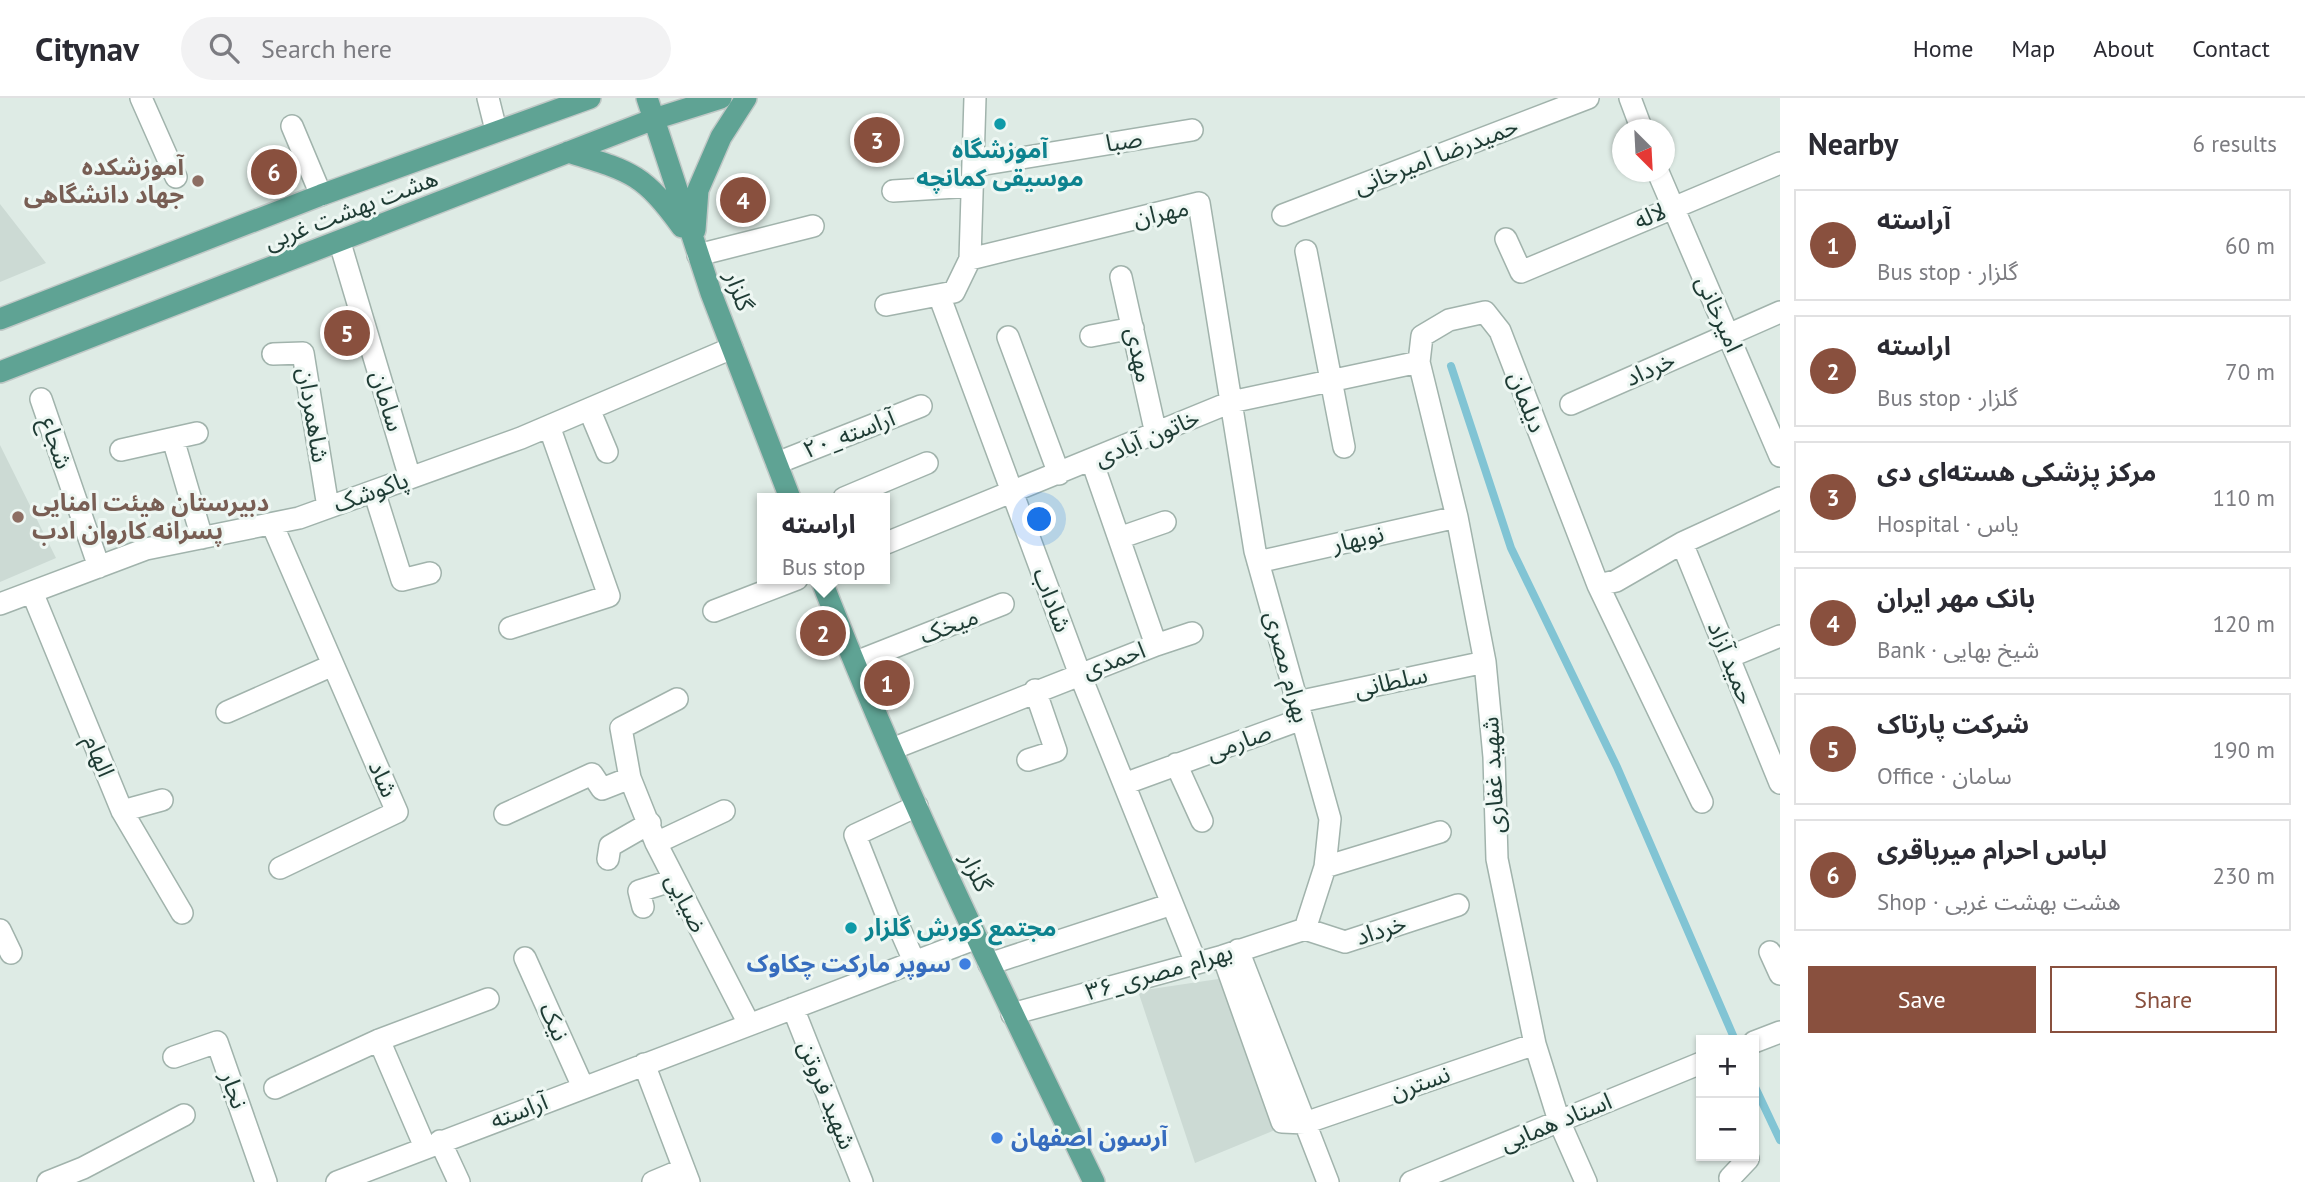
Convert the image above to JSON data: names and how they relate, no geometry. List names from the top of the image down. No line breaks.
{"streets":{"main road":["هشت بهشت غربی","گلزار"],"street":["صبا","حمیدرضا امیرخانی","مهران","لاله","امیرخانی","مهدی","خرداد","سامان","دیلمان","شاهمردان","۲۰_آراسته","خاتون آبادی","شجاع","پاکوشک","نوبهار","شاداب","میخک","احمدی","حمید آزاد","بهرام مصری","سلطانی","صارمی","الهام","شهید غفاری","شاد","ضیایی","۳۶_بهرام مصری","نیک","نسترن","نجار","شهید فروتن","آراسته","استاد همایی"]},"crossings":[["هشت بهشت غربی","گلزار"],["هشت بهشت غربی","سامان"],["مهران","خاتون آبادی"],["مهران","بهرام مصری"],["لاله","امیرخانی"],["گلزار","۲۰_آراسته"],["گلزار","پاکوشک"],["گلزار","میخک"],["گلزار","احمدی"],["گلزار","۳۶_بهرام مصری"],["گلزار","آراسته"],["امیرخانی","خرداد"],["مهدی","خاتون آبادی"],["خرداد","بهرام مصری"],["خرداد","۳۶_بهرام مصری"],["سامان","پاکوشک"],["دیلمان","خاتون آبادی"],["دیلمان","شهید غفاری"],["شاهمردان","پاکوشک"],["خاتون آبادی","شاداب"],["خاتون آبادی","احمدی"],["خاتون آبادی","بهرام مصری"],["خاتون آبادی","شهید غفاری"],["شجاع","پاکوشک"],["پاکوشک","الهام"],["پاکوشک","شاد"],["نوبهار","بهرام مصری"],["نوبهار","شهید غفاری"],["شاداب","احمدی"],["شاداب","صارمی"],["شاداب","۳۶_بهرام مصری"],["بهرام مصری","سلطانی"],["بهرام مصری","صارمی"],["بهرام مصری","۳۶_بهرام مصری"],["سلطانی","صارمی"],["سلطانی","شهید غفاری"],["شهید غفاری","نسترن"],["شهید غفاری","استاد همایی"],["ضیایی","آراسته"],["نیک","آراسته"],["شهید فروتن","آراسته"]],"places":["آموزشگاه موسیقی کمانچه","آموزشکده جهاد دانشگاهی","دبیرستان هیئت امنایی پسرانه کاروان ادب","مجتمع کورش گلزار","سوپر مارکت چکاوک","آرسون اصفهان"],"north":"bottom right","page":{"header":"Citynav","search":"Search here","nav":["Home","Map","About","Contact"],"heading":["Nearby","6 results"],"pins":["3","6","4","5","2","1"],"list":[{"mark":"1","name":"آراسته","note":"Bus stop · گلزار","value":"60 m"},{"mark":"2","name":"اراسته","note":"Bus stop · گلزار","value":"70 m"},{"mark":"3","name":"مرکز پزشکی هسته‌ای دی","note":"Hospital · یاس","value":"110 m"},{"mark":"4","name":"بانک مهر ایران","note":"Bank · شیخ بهایی","value":"120 m"},{"mark":"5","name":"شرکت پارتاک","note":"Office · سامان","value":"190 m"},{"mark":"6","name":"لباس احرام میرباقری","note":"Shop · هشت بهشت غربی","value":"230 m"}],"popup":["اراسته","Bus stop"],"buttons":["Save","Share"],"map_buttons":["+","−"]}}
